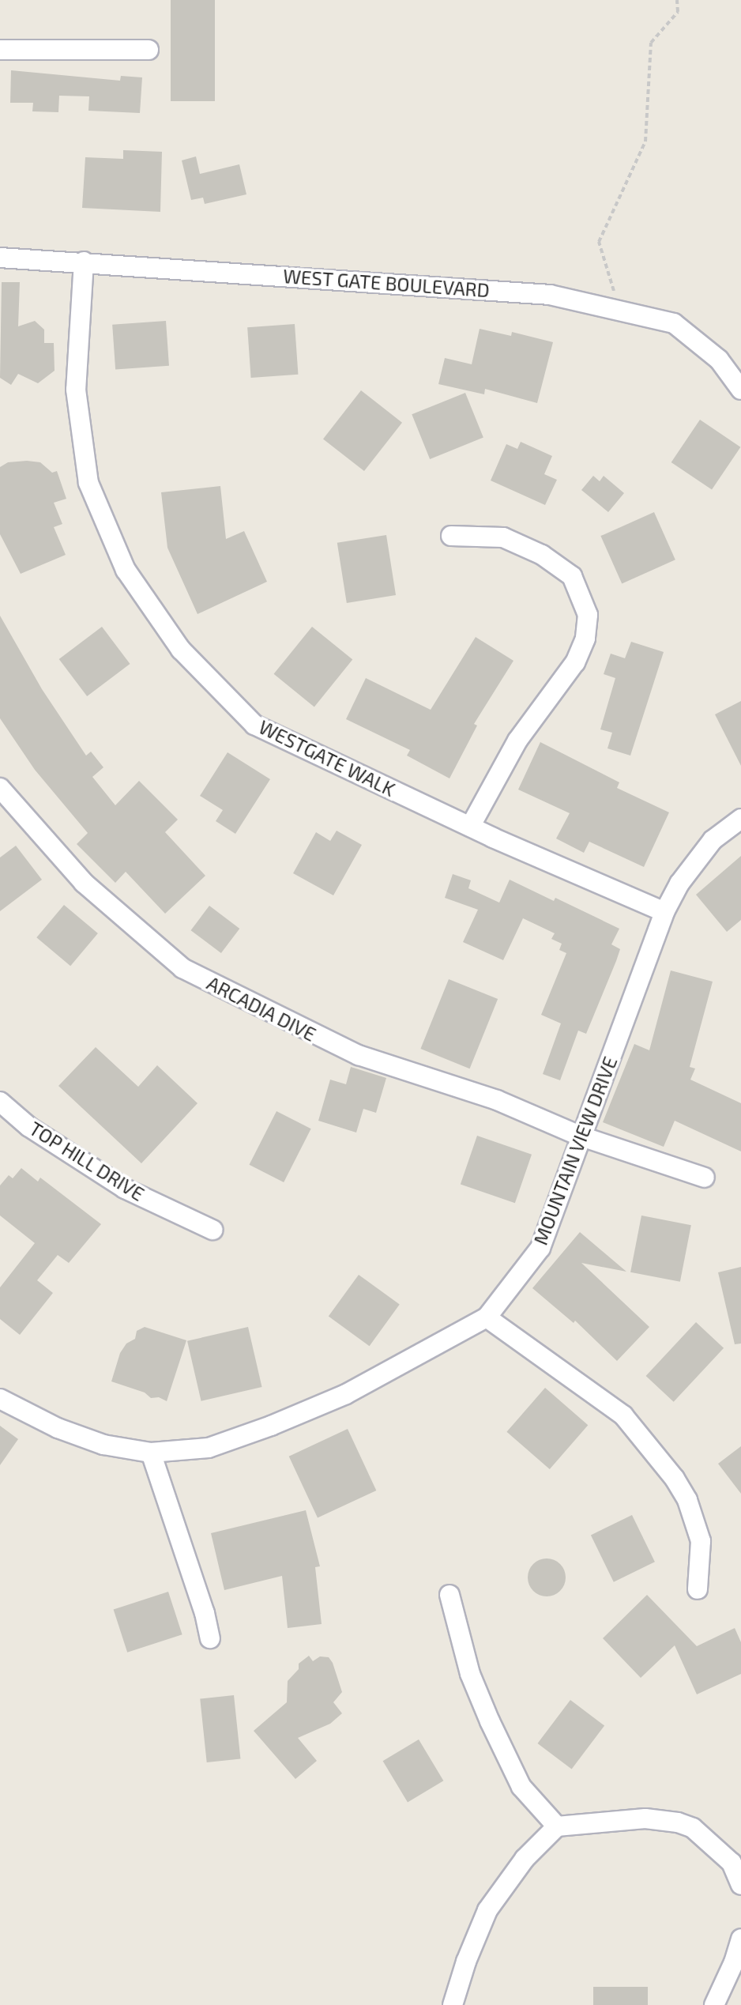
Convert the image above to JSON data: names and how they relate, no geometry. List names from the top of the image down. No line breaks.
{"streets":{"street":["WEST GATE BOULEVARD","WESTGATE WALK","ARCADIA DIVE","MOUNTAIN VIEW DRIVE","TOP HILL DRIVE"]},"crossings":[["WEST GATE BOULEVARD","WESTGATE WALK"],["WESTGATE WALK","MOUNTAIN VIEW DRIVE"],["ARCADIA DIVE","MOUNTAIN VIEW DRIVE"]]}
